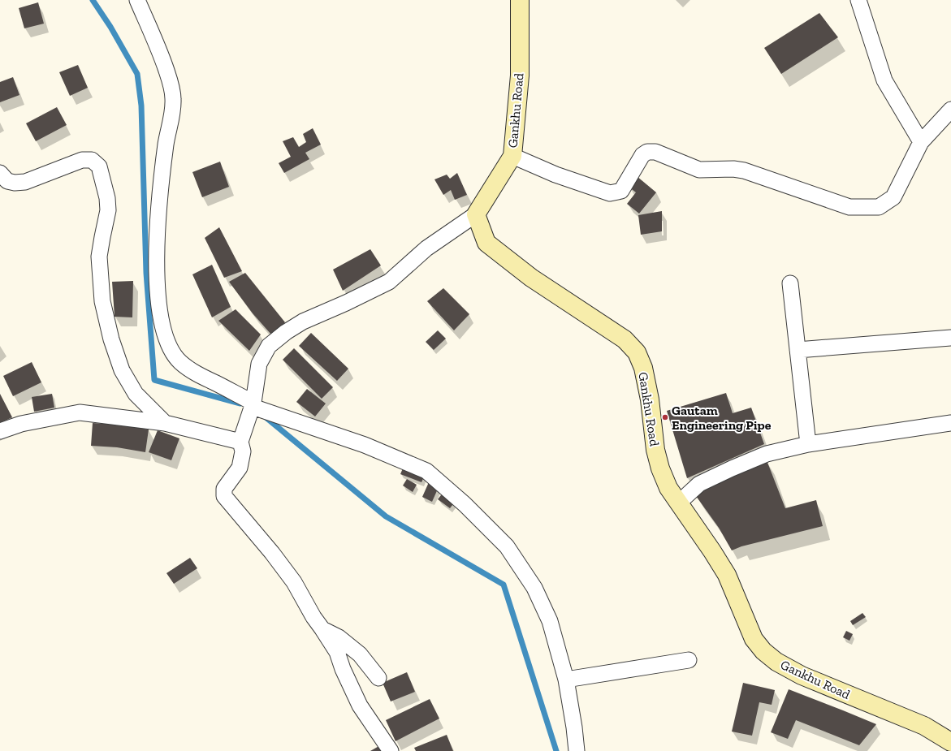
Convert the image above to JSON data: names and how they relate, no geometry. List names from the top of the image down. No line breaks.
{"streets":{"main road":["Gankhu Road"]},"places":["Gautam Engineering Pipe"]}
